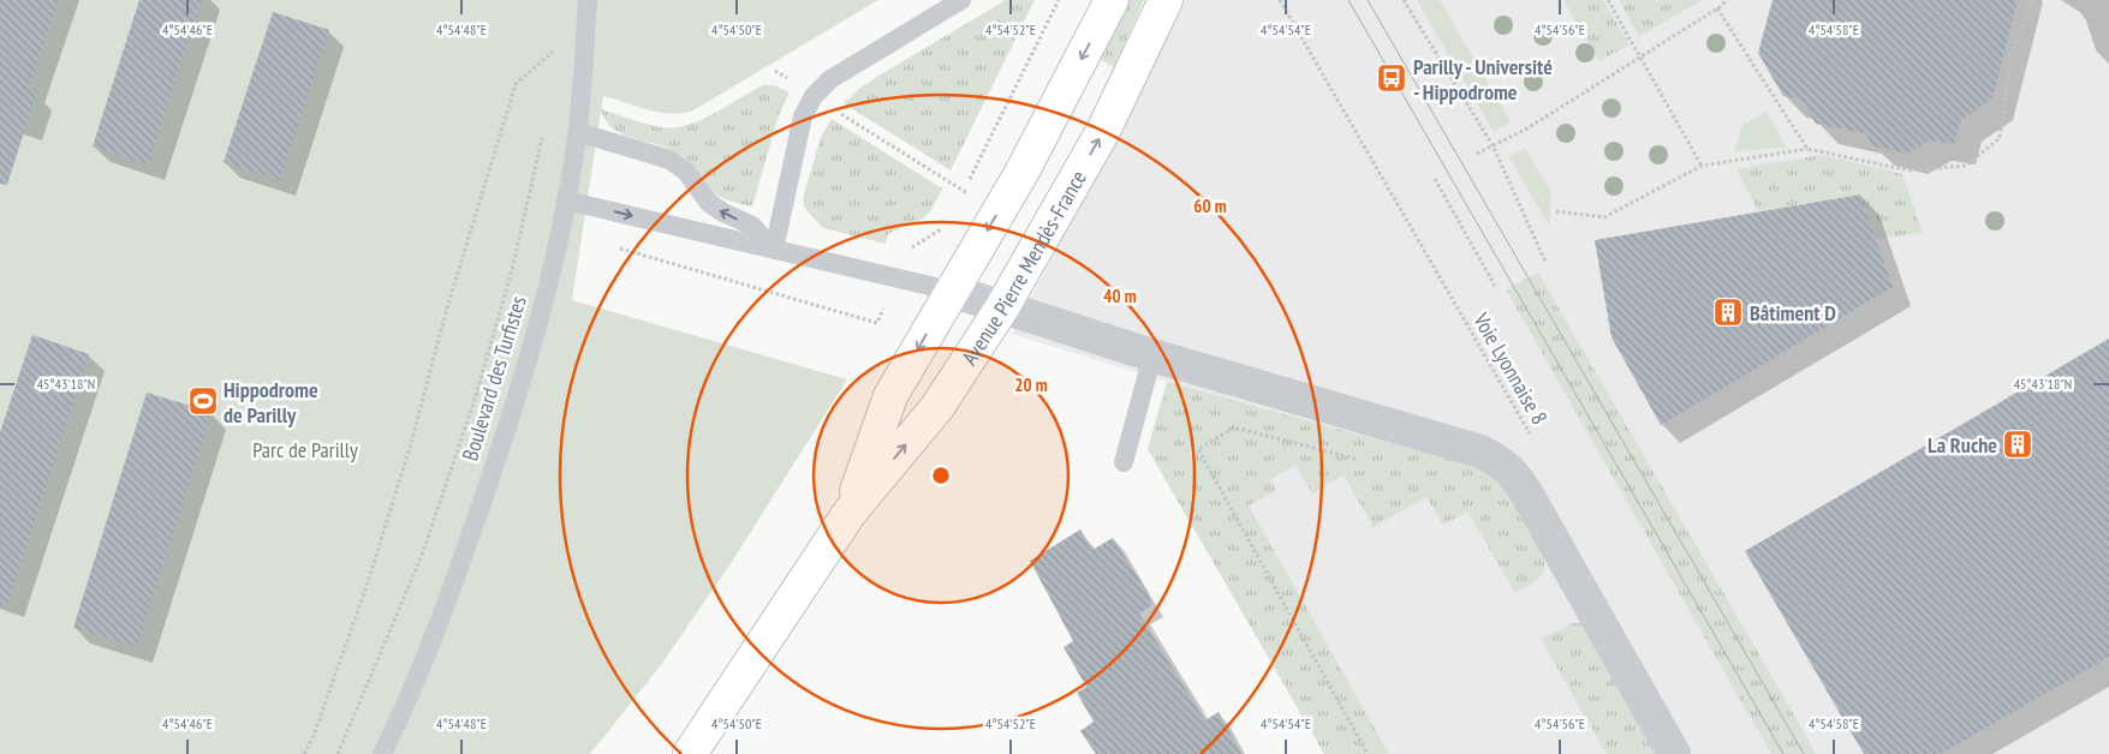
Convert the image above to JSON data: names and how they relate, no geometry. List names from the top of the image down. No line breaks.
{"streets":{"main road":["Avenue Pierre Mendès-France"],"lane":["Boulevard des Turfistes"],"path":["Voie Lyonnaise 8"]},"parks":["Parc de Parilly"],"places":{"bus stop":["Parilly - Université - Hippodrome"],"building":["Bâtiment D","La Ruche"],"sports":["Hippodrome de Parilly"]},"coordinates":["4°54'46\"E","4°54'48\"E","4°54'50\"E","4°54'52\"E","4°54'54\"E","4°54'56\"E","4°54'58\"E","45°43'18\"N"],"rings":["60 m","40 m","20 m"]}
